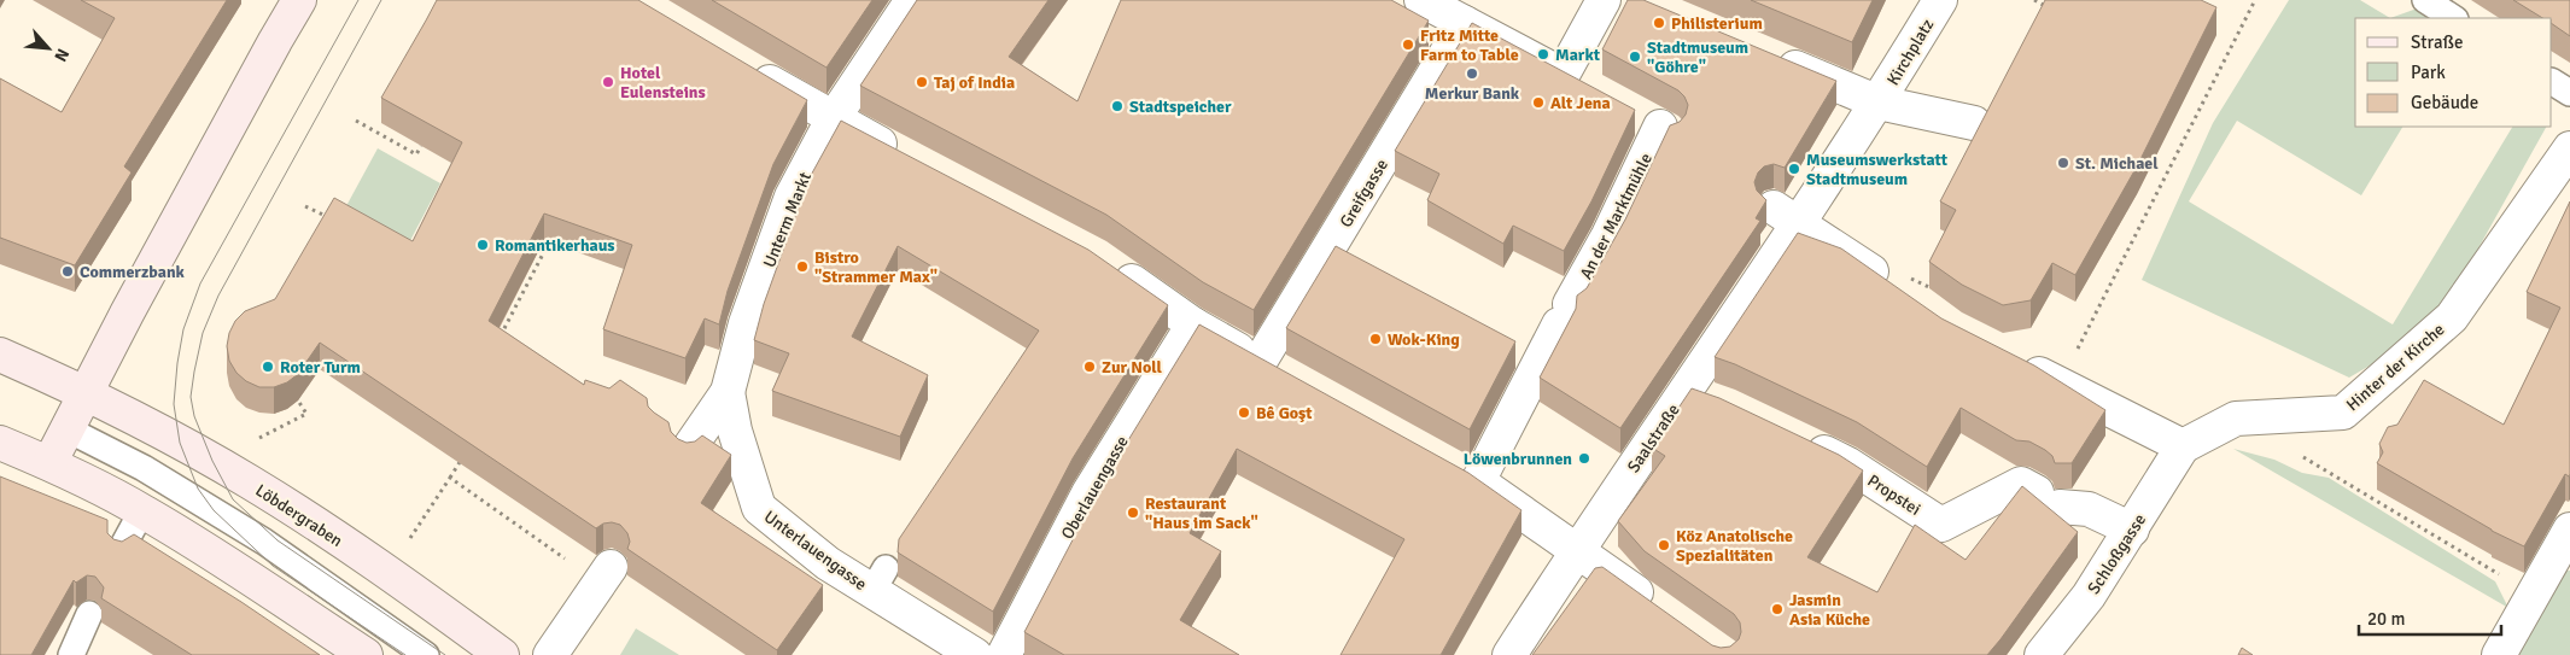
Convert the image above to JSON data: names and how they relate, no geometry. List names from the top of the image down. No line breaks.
{"streets":{"main road":["Löbdergraben"],"street":["Kirchplatz","Greifgasse","An der Marktmühle","Unterm Markt","Hinter der Kirche","Saalstraße","Oberlauengasse","Propstei","Unterlauengasse","Schloßgasse"]},"crossings":[["Kirchplatz","Saalstraße"],["Unterm Markt","Unterlauengasse"],["Hinter der Kirche","Schloßgasse"],["Propstei","Schloßgasse"]],"places":["Philisterium","Fritz Mitte Farm to Table","Markt","Stadtmuseum \"Göhre\"","Merkur Bank","Hotel Eulensteins","Taj of India","Alt Jena","Stadtspeicher","St. Michael","Museumswerkstatt Stadtmuseum","Romantikerhaus","Bistro \"Strammer Max\"","Commerzbank","Wok-King","Roter Turm","Zur Noll","Bê Goşt","Löwenbrunnen","Restaurant \"Haus im Sack\"","Köz Anatolische Spezialitäten","Jasmin Asia Küche"],"legend":["Straße","Park","Gebäude"],"scale_bar":"20 m","north":"bottom right"}
